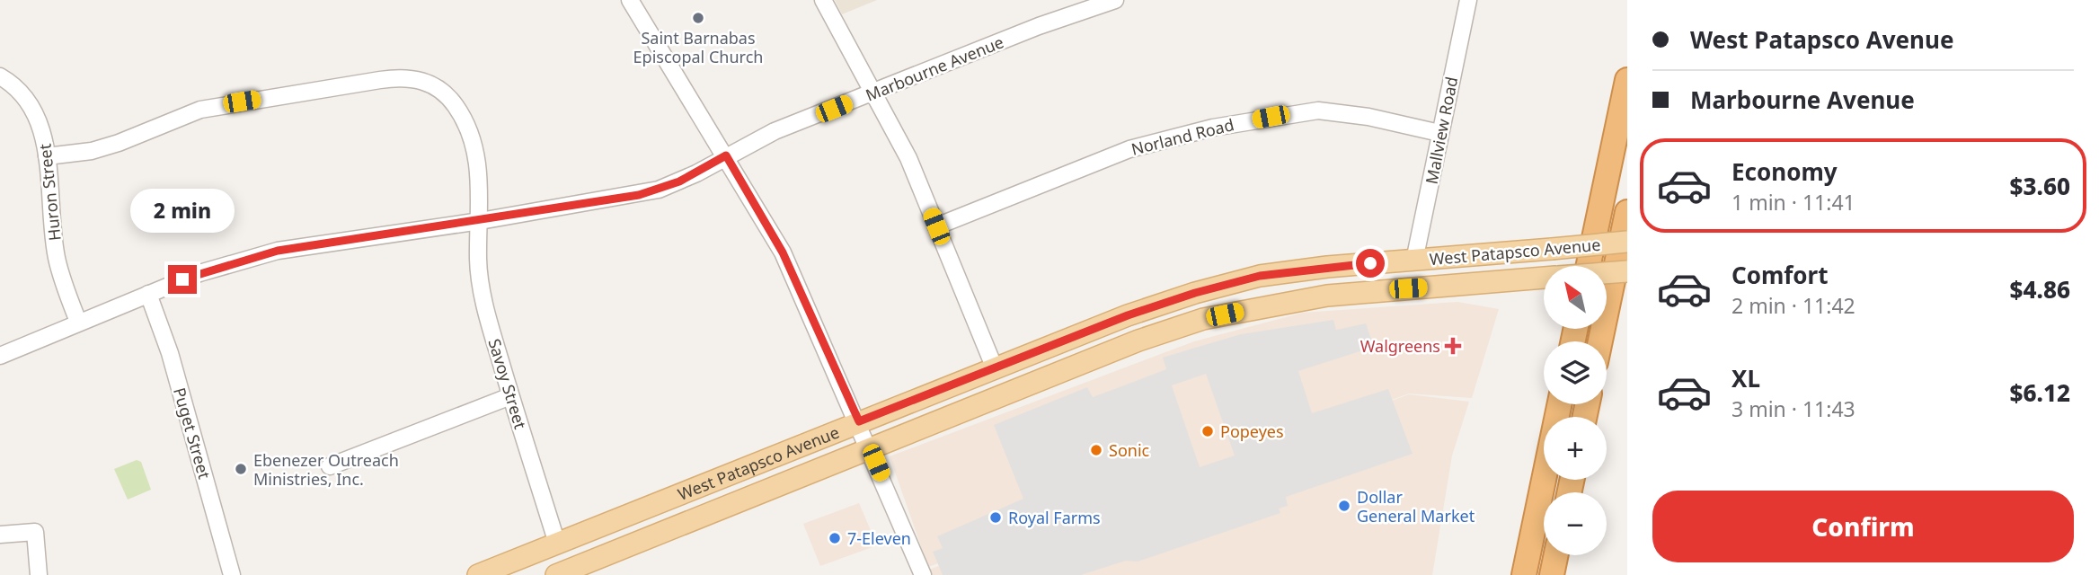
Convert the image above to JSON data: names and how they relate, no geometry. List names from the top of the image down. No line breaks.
{"streets":{"main road":["West Patapsco Avenue"],"street":["Marbourne Avenue","Mallview Road","Norland Road","Huron Street","Savoy Street","Puget Street"]},"crossings":[["Marbourne Avenue","Huron Street"],["Marbourne Avenue","Savoy Street"],["Marbourne Avenue","Puget Street"],["Mallview Road","Norland Road"],["Mallview Road","West Patapsco Avenue"],["Huron Street","Savoy Street"],["West Patapsco Avenue","Savoy Street"]],"places":{"other":["Saint Barnabas Episcopal Church","Popeyes","Sonic","Ebenezer Outreach Ministries, Inc.","Dollar General Market","Royal Farms","7-Eleven"],"health":["Walgreens"]},"north":"top left","page":{"banner":["West Patapsco Avenue","Marbourne Avenue"],"list":[{"name":"Economy","note":"1 min · 11:41","value":"$3.60"},{"name":"Comfort","note":"2 min · 11:42","value":"$4.86"},{"name":"XL","note":"3 min · 11:43","value":"$6.12"}],"bubble":"2 min","map_buttons":["+","−"],"buttons":"Confirm"}}
